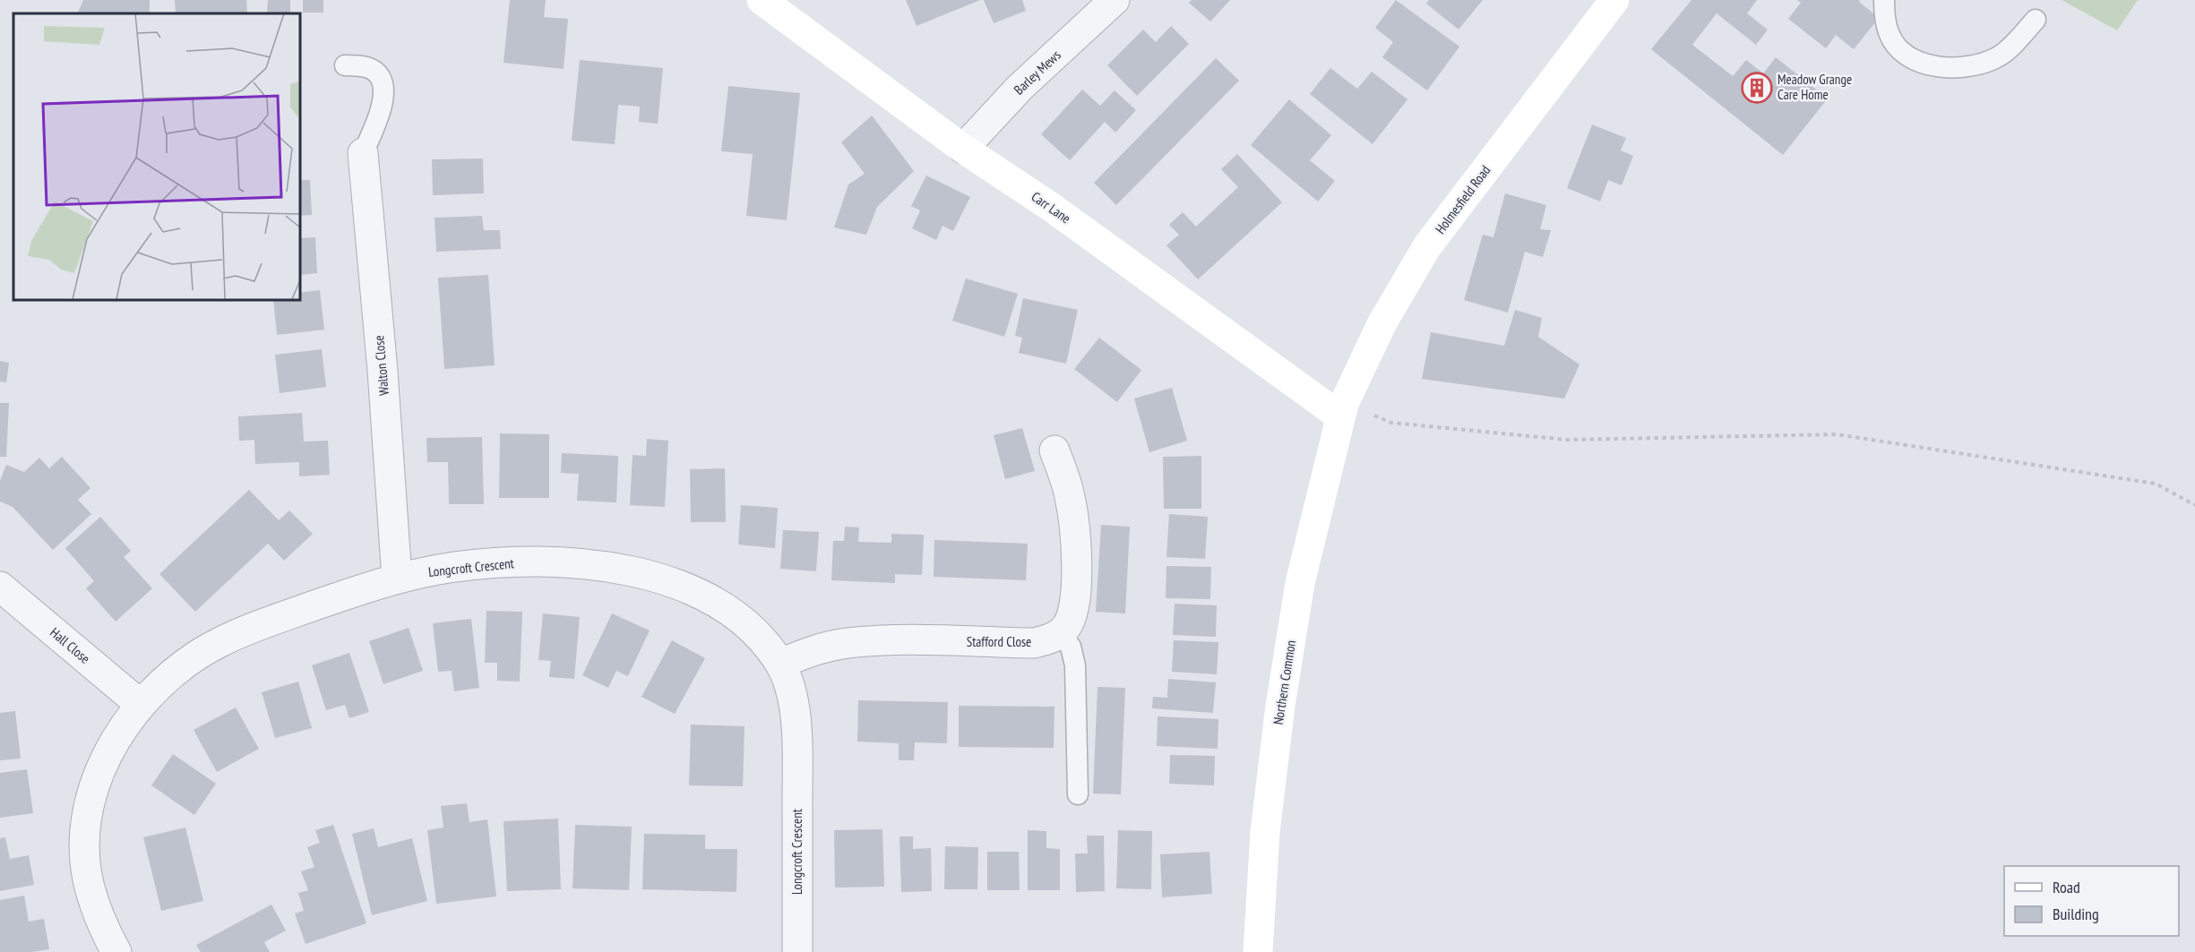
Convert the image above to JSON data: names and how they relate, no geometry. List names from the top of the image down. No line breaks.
{"streets":{"main road":["Holmesfield Road","Carr Lane","Northern Common"],"street":["Barley Mews","Walton Close","Longcroft Crescent","Stafford Close","Hall Close"]},"crossings":[["Barley Mews","Carr Lane"],["Holmesfield Road","Carr Lane"],["Holmesfield Road","Northern Common"],["Carr Lane","Northern Common"],["Walton Close","Longcroft Crescent"],["Longcroft Crescent","Stafford Close"],["Longcroft Crescent","Hall Close"]],"places":{"building":["Meadow Grange Care Home"]},"legend":["Road","Building"]}
